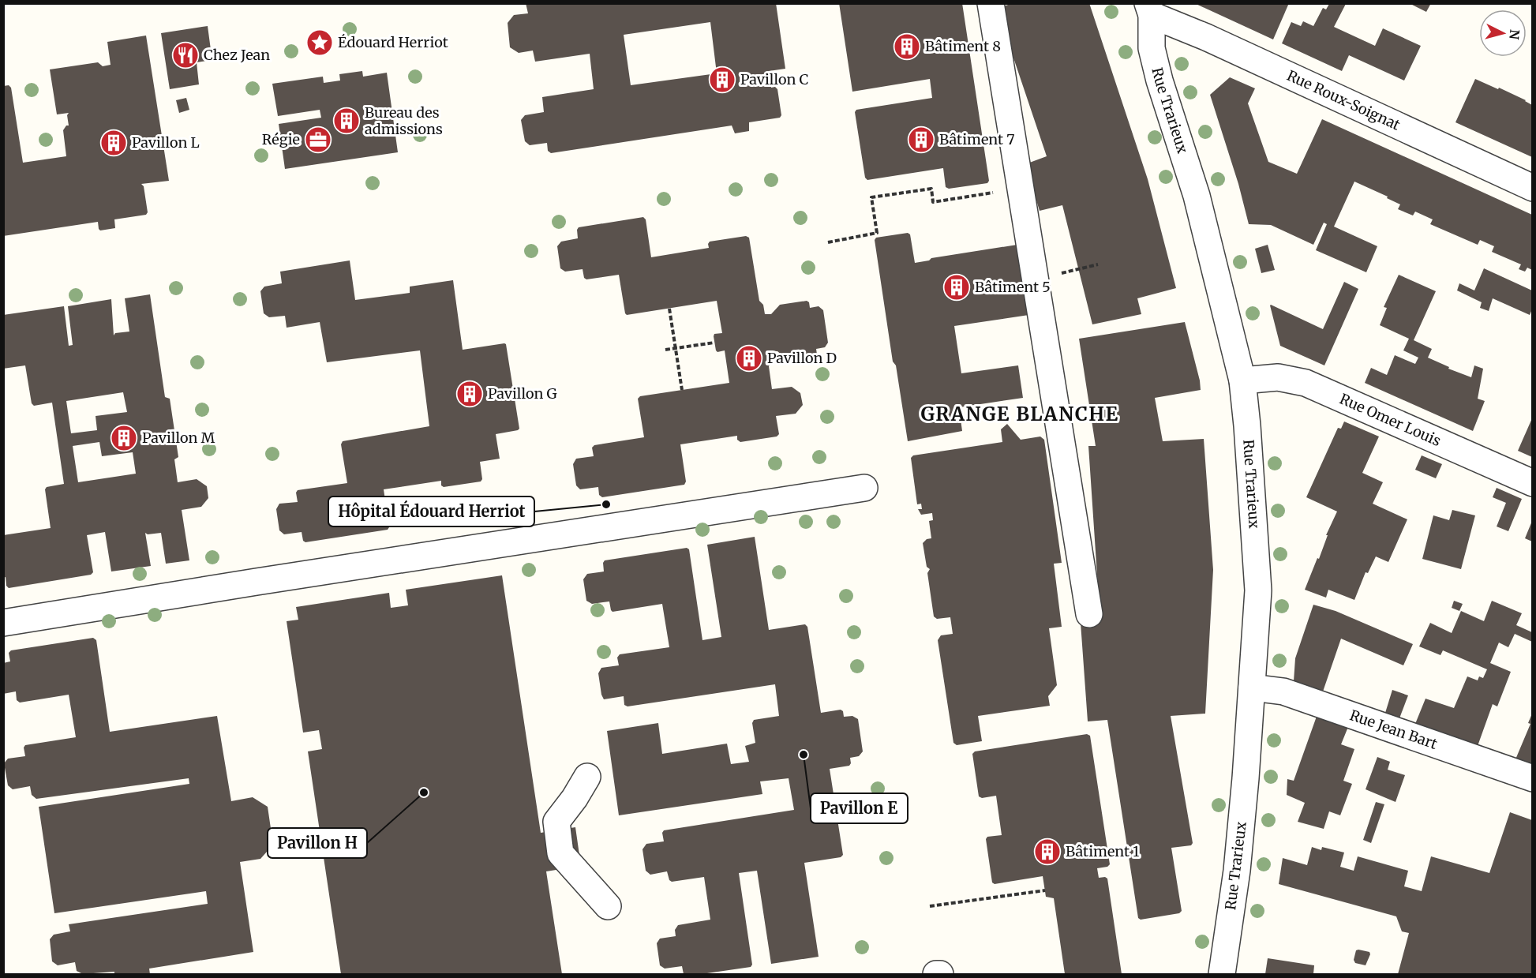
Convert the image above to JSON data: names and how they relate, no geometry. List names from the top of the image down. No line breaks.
{"streets":{"street":["Rue Roux-Soignat","Rue Trarieux","Rue Omer Louis","Rue Jean Bart"]},"crossings":[["Rue Roux-Soignat","Rue Trarieux"],["Rue Trarieux","Rue Omer Louis"],["Rue Trarieux","Rue Jean Bart"]],"districts":["GRANGE BLANCHE"],"places":{"place":["Édouard Herriot"],"building":["Bâtiment 8","Pavillon C","Bureau des admissions","Bâtiment 7","Pavillon L","Bâtiment 5","Pavillon D","Pavillon G","Pavillon M","Bâtiment 1"],"restaurant":["Chez Jean"],"office":["Régie"],"other":["Hôpital Édouard Herriot","Pavillon E","Pavillon H"]},"north":"right"}
